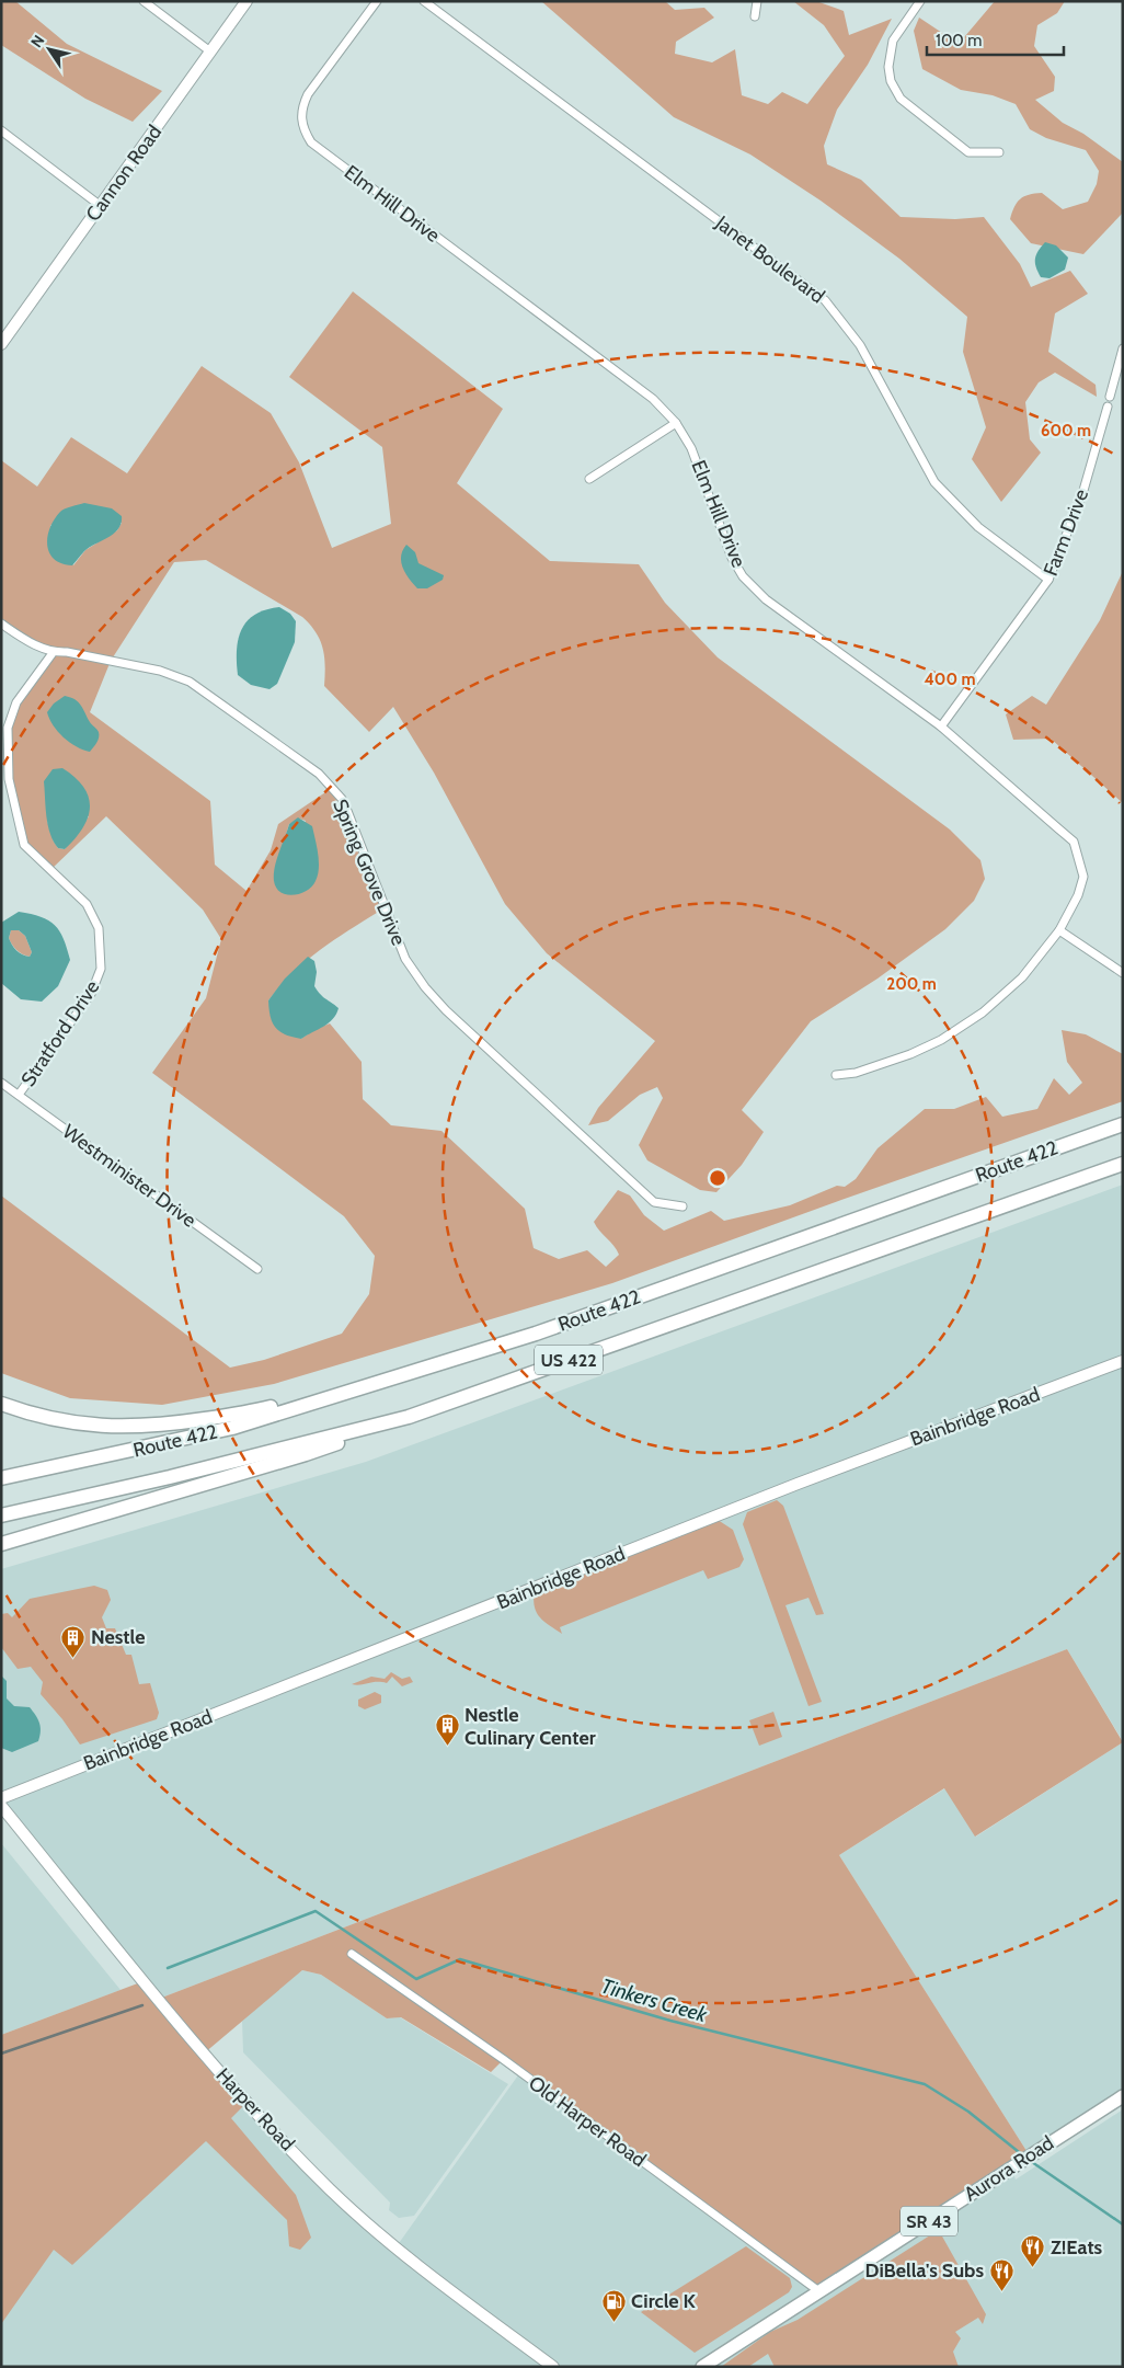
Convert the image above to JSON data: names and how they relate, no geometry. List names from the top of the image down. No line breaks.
{"streets":{"highway":["Route 422","US 422"],"main road":["Aurora Road","SR 43"],"street":["Cannon Road","Elm Hill Drive","Janet Boulevard","Farm Drive","Spring Grove Drive","Stratford Drive","Westminister Drive","Bainbridge Road","Harper Road","Old Harper Road"]},"crossings":[["Elm Hill Drive","Farm Drive"],["Janet Boulevard","Farm Drive"],["Spring Grove Drive","Stratford Drive"],["Stratford Drive","Westminister Drive"],["Old Harper Road","Aurora Road"]],"water":["Tinkers Creek"],"places":{"building":["Nestle","Nestle Culinary Center"],"restaurant":["Z!Eats","DiBella's Subs"],"fuel station":["Circle K"]},"scale_bar":"100 m","north":"top left","rings":["600 m","400 m","200 m"]}
